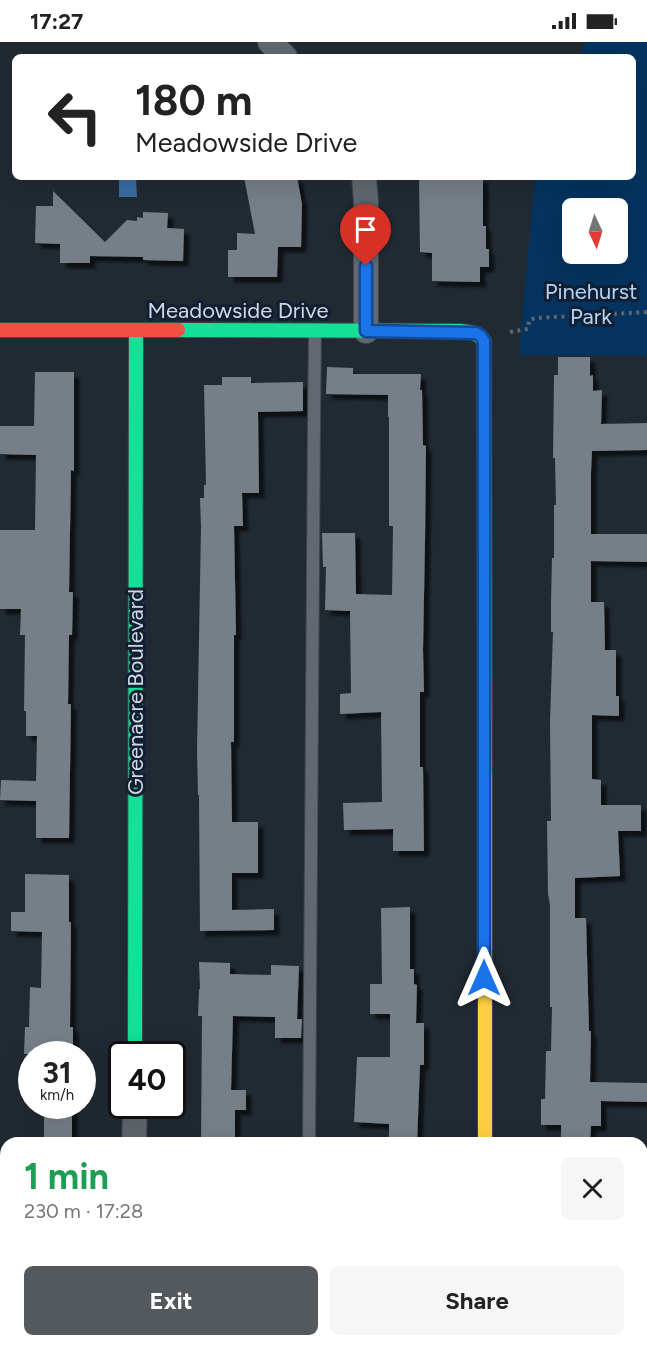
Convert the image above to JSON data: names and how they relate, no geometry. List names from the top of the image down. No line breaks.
{"streets":{"street":["Meadowside Drive","Greenacre Boulevard"]},"crossings":[["Meadowside Drive","Greenacre Boulevard"]],"parks":["Pinehurst Park"],"north":"bottom","page":{"status":"17:27","turn":["180 m","Meadowside Drive"],"speed":"31 km/h","limit":"40","heading":["1 min","230 m · 17:28"],"buttons":["Exit","Share"]}}
